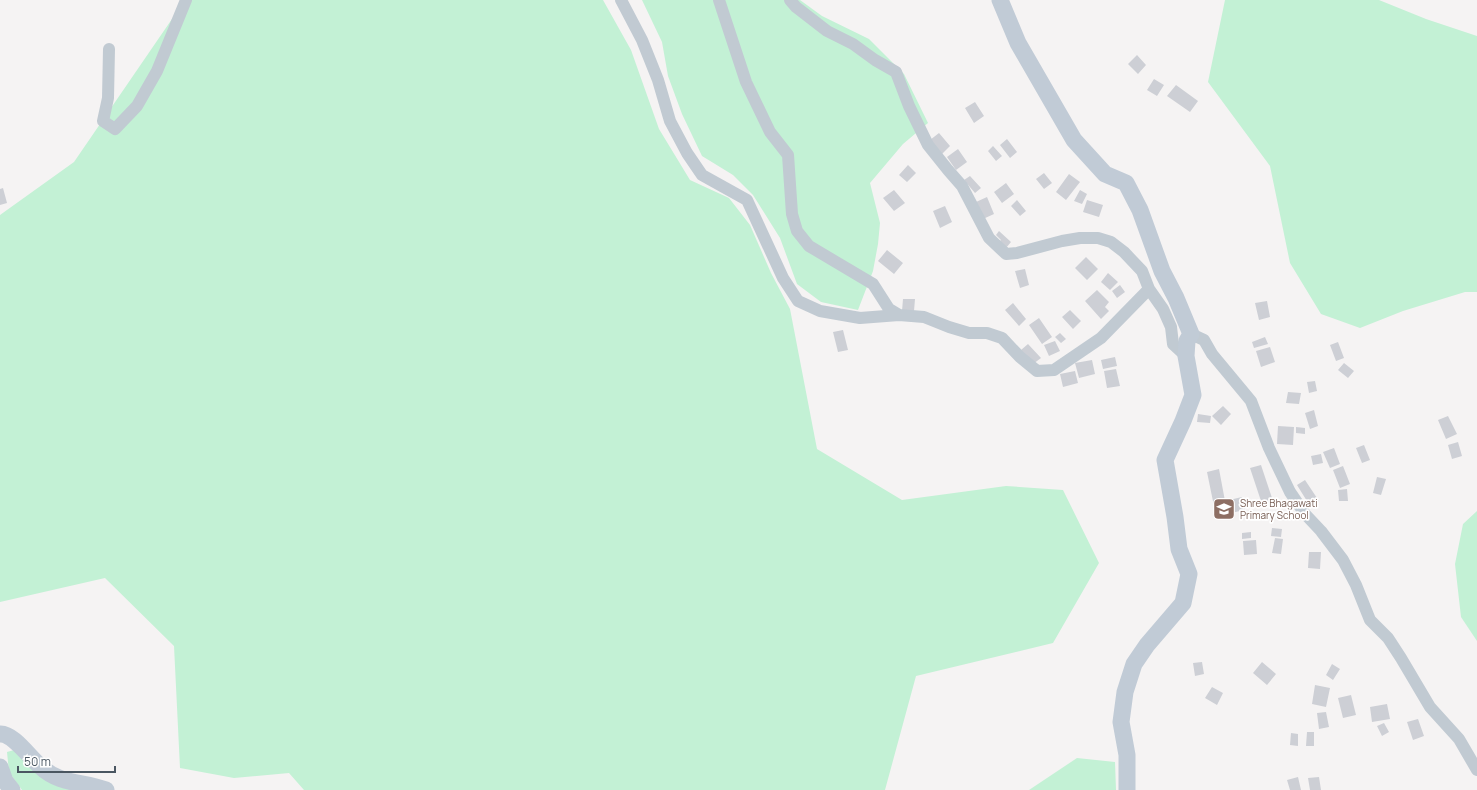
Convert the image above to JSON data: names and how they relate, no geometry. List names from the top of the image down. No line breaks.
{"places":{"school or university":["Shree Bhagawati Primary School"]},"scale_bar":"50 m"}
